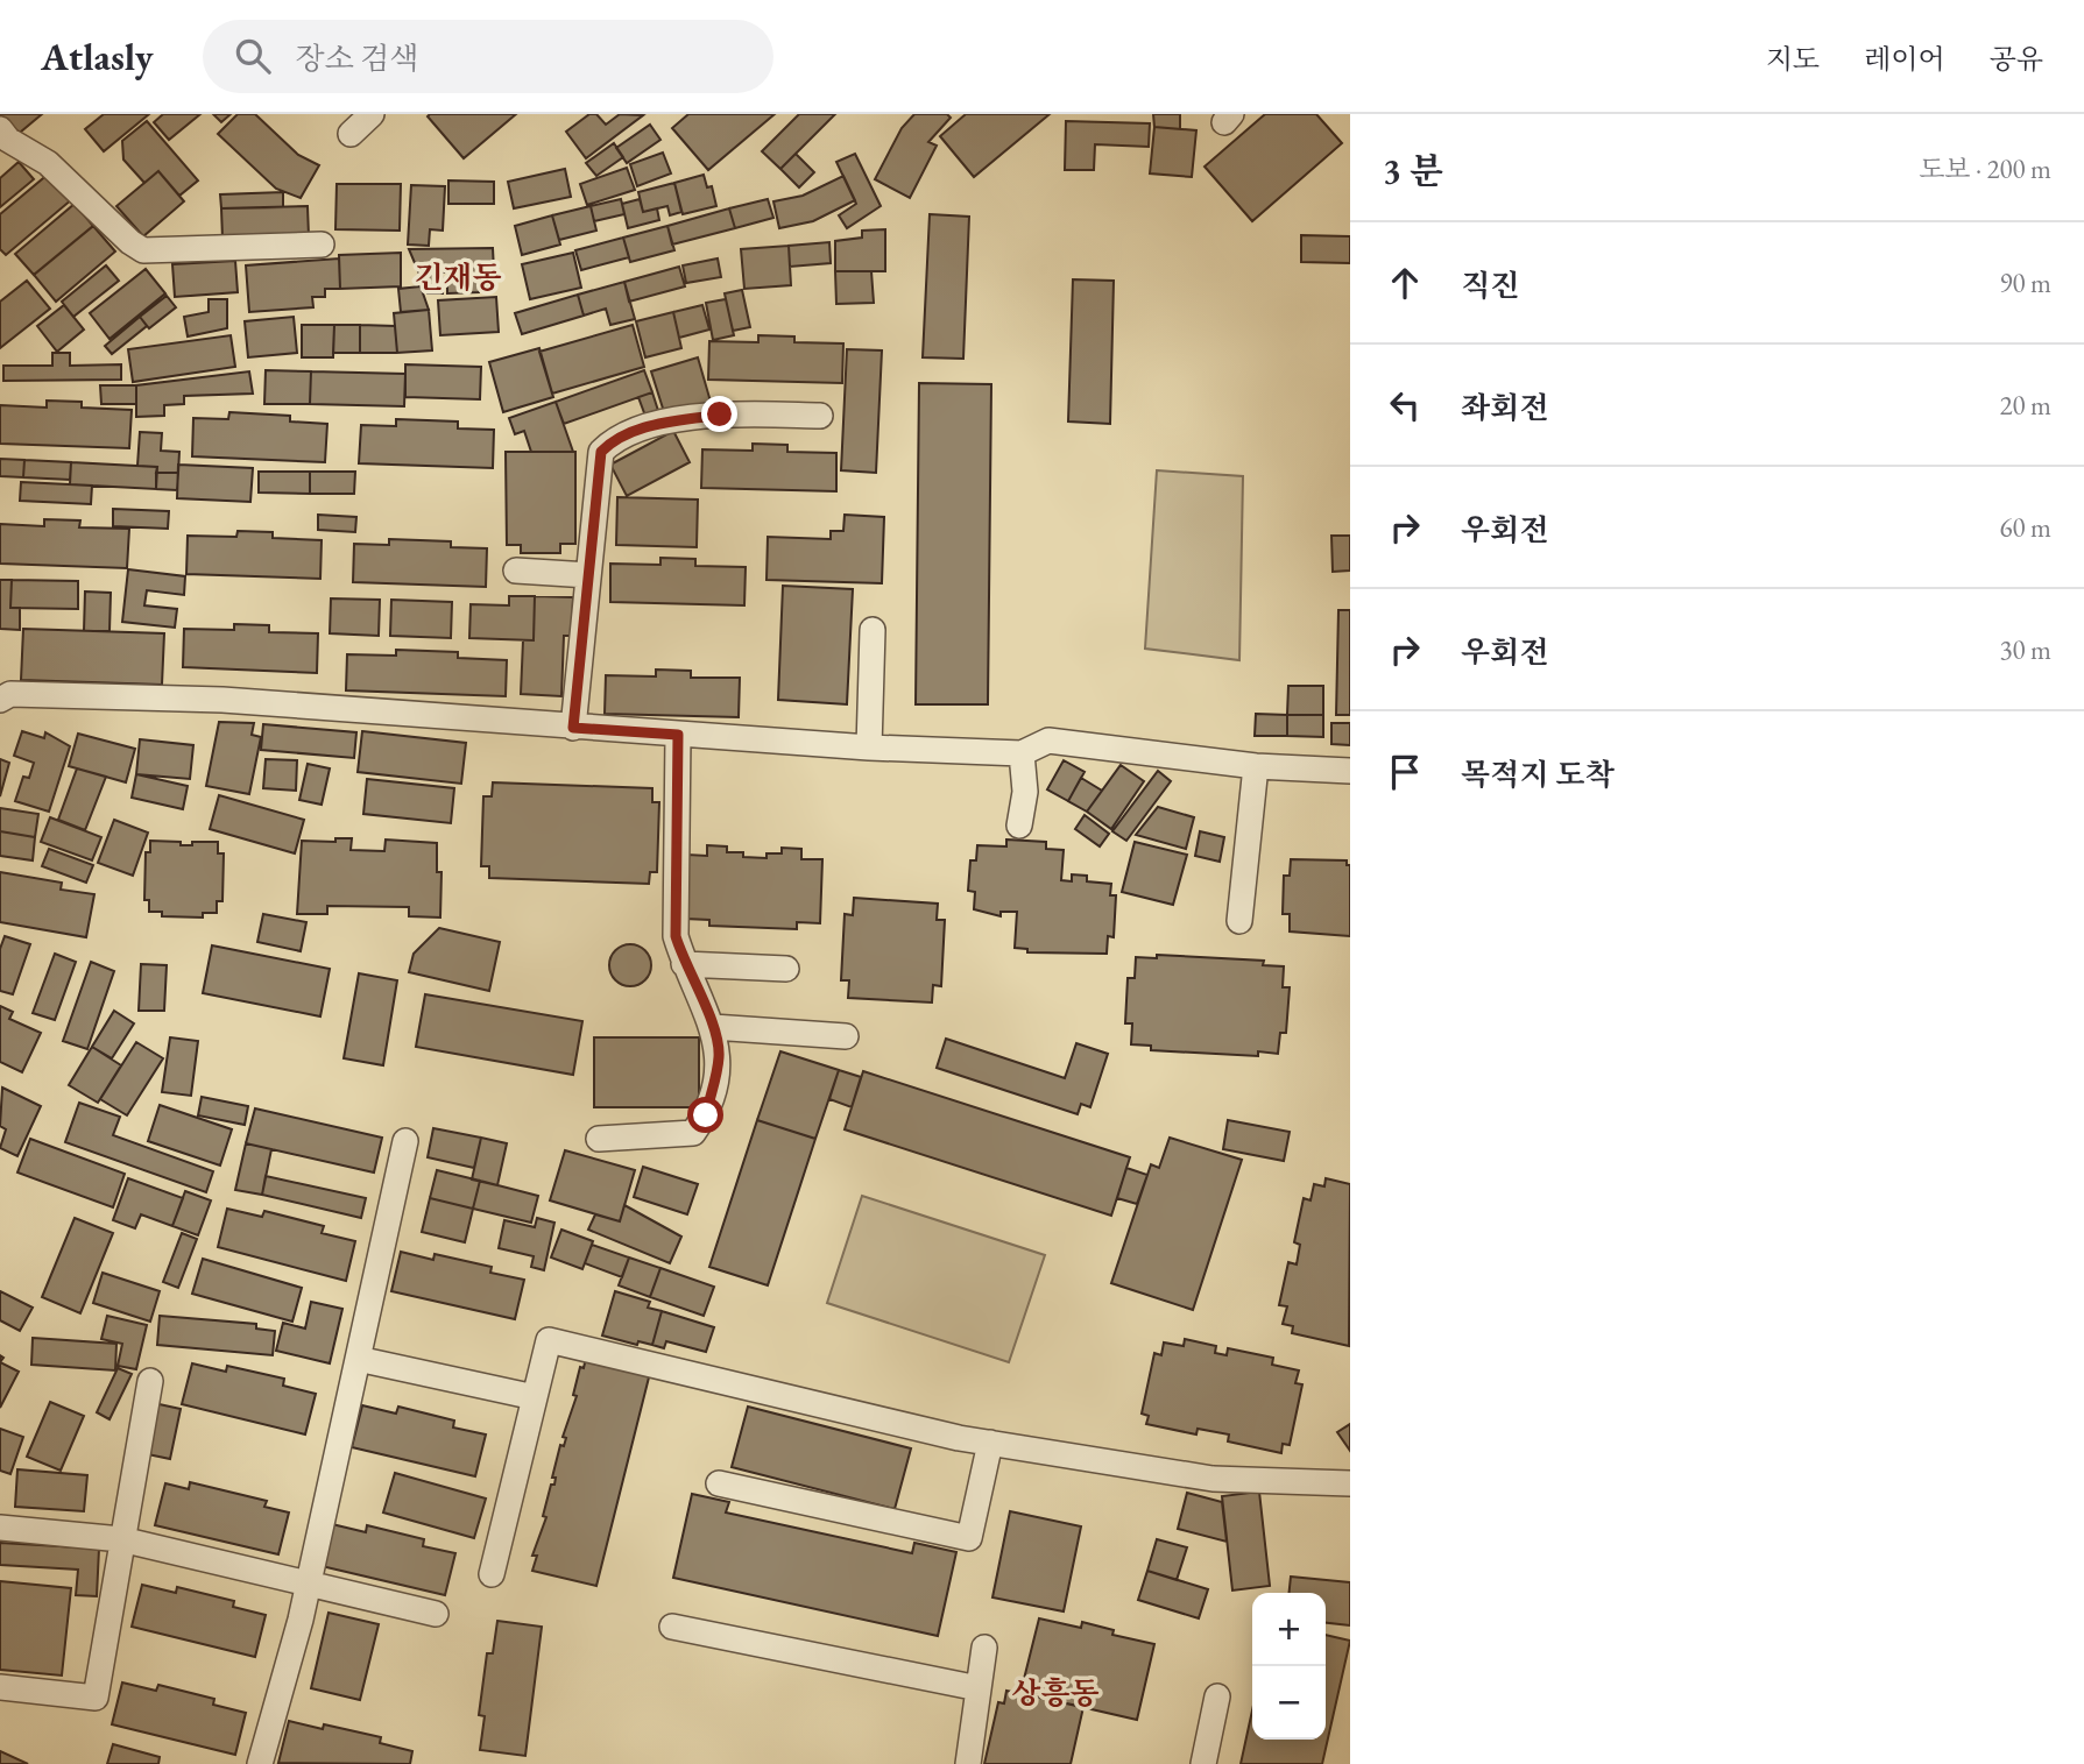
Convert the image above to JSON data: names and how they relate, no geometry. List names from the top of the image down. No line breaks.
{"districts":["긴재동","상흥동"],"page":{"header":"Atlasly","search":"장소 검색","nav":["지도","레이어","공유"],"heading":["3 분","도보 · 200 m"],"list":[["직진","90 m"],["좌회전","20 m"],["우회전","60 m"],["우회전","30 m"],"목적지 도착"],"map_buttons":["+","−"]}}
